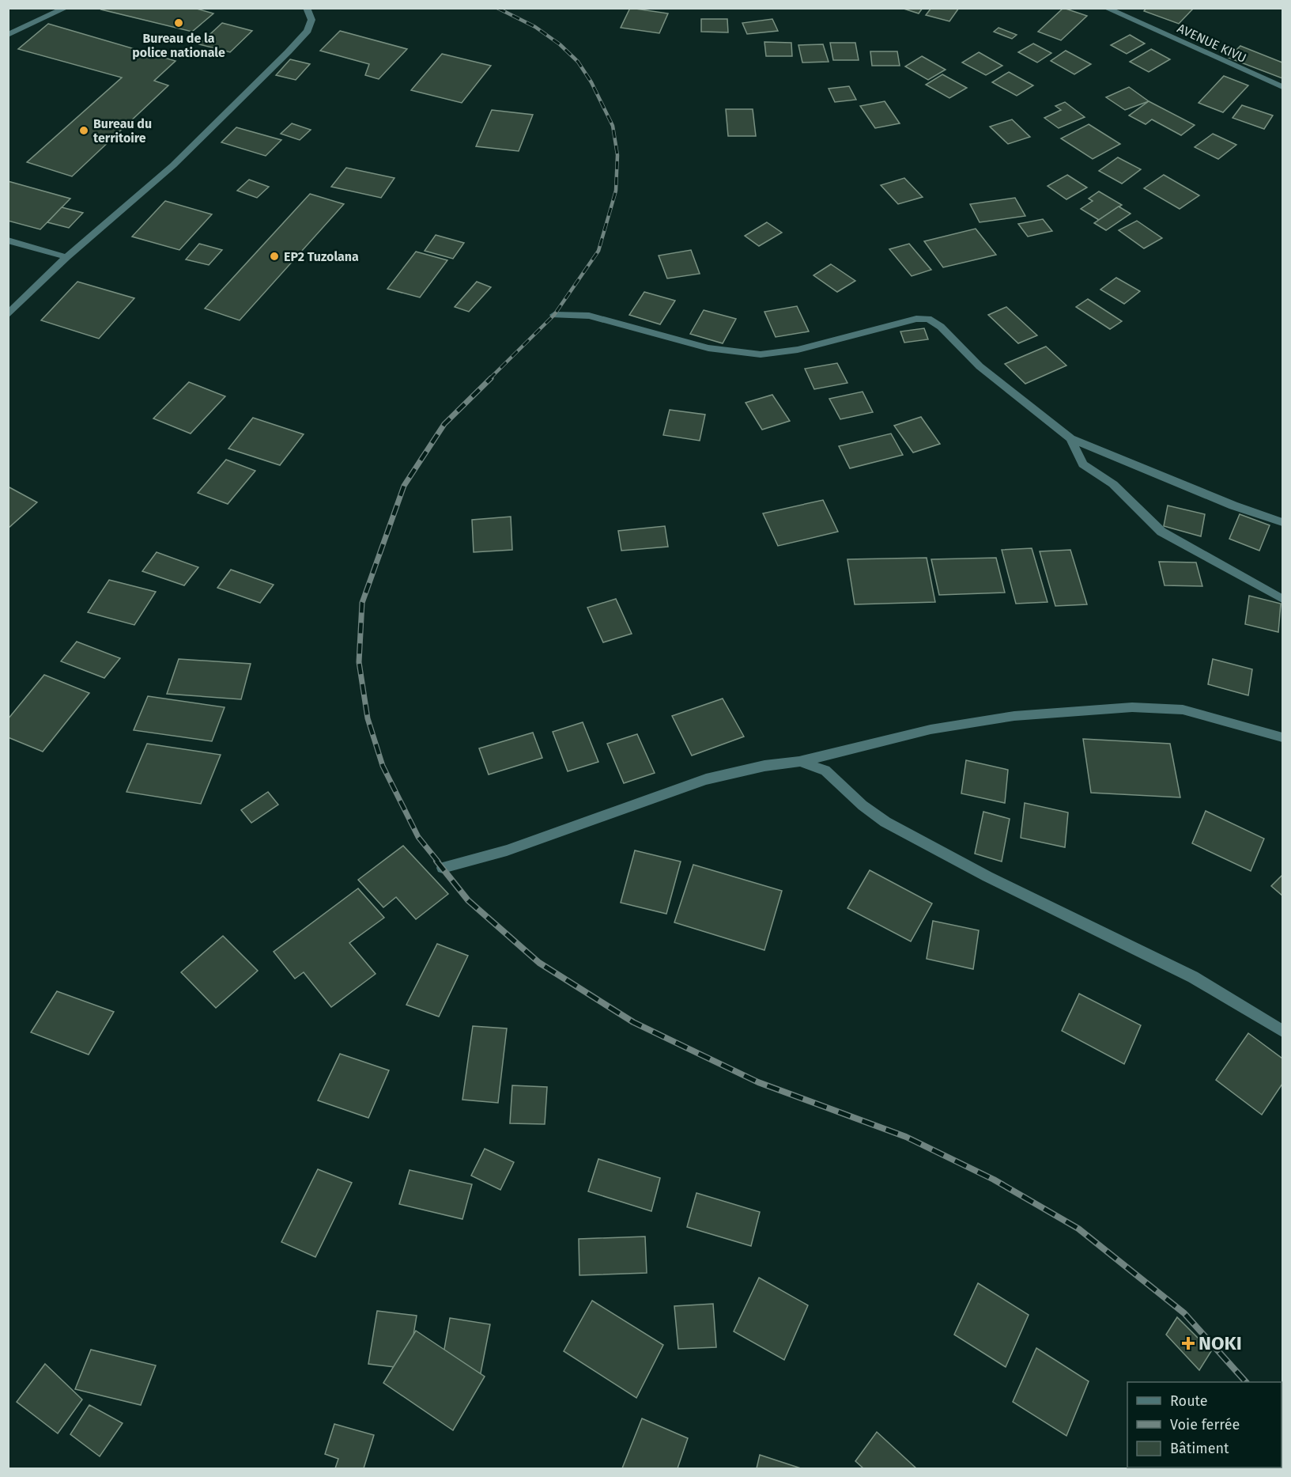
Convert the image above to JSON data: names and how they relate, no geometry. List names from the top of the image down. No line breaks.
{"streets":{"street":["AVENUE KIVU"]},"places":{"other":["Bureau de la police nationale","Bureau du territoire","EP2 Tuzolana"],"health":["NOKI"]},"legend":["Route","Voie ferrée","Bâtiment"]}
